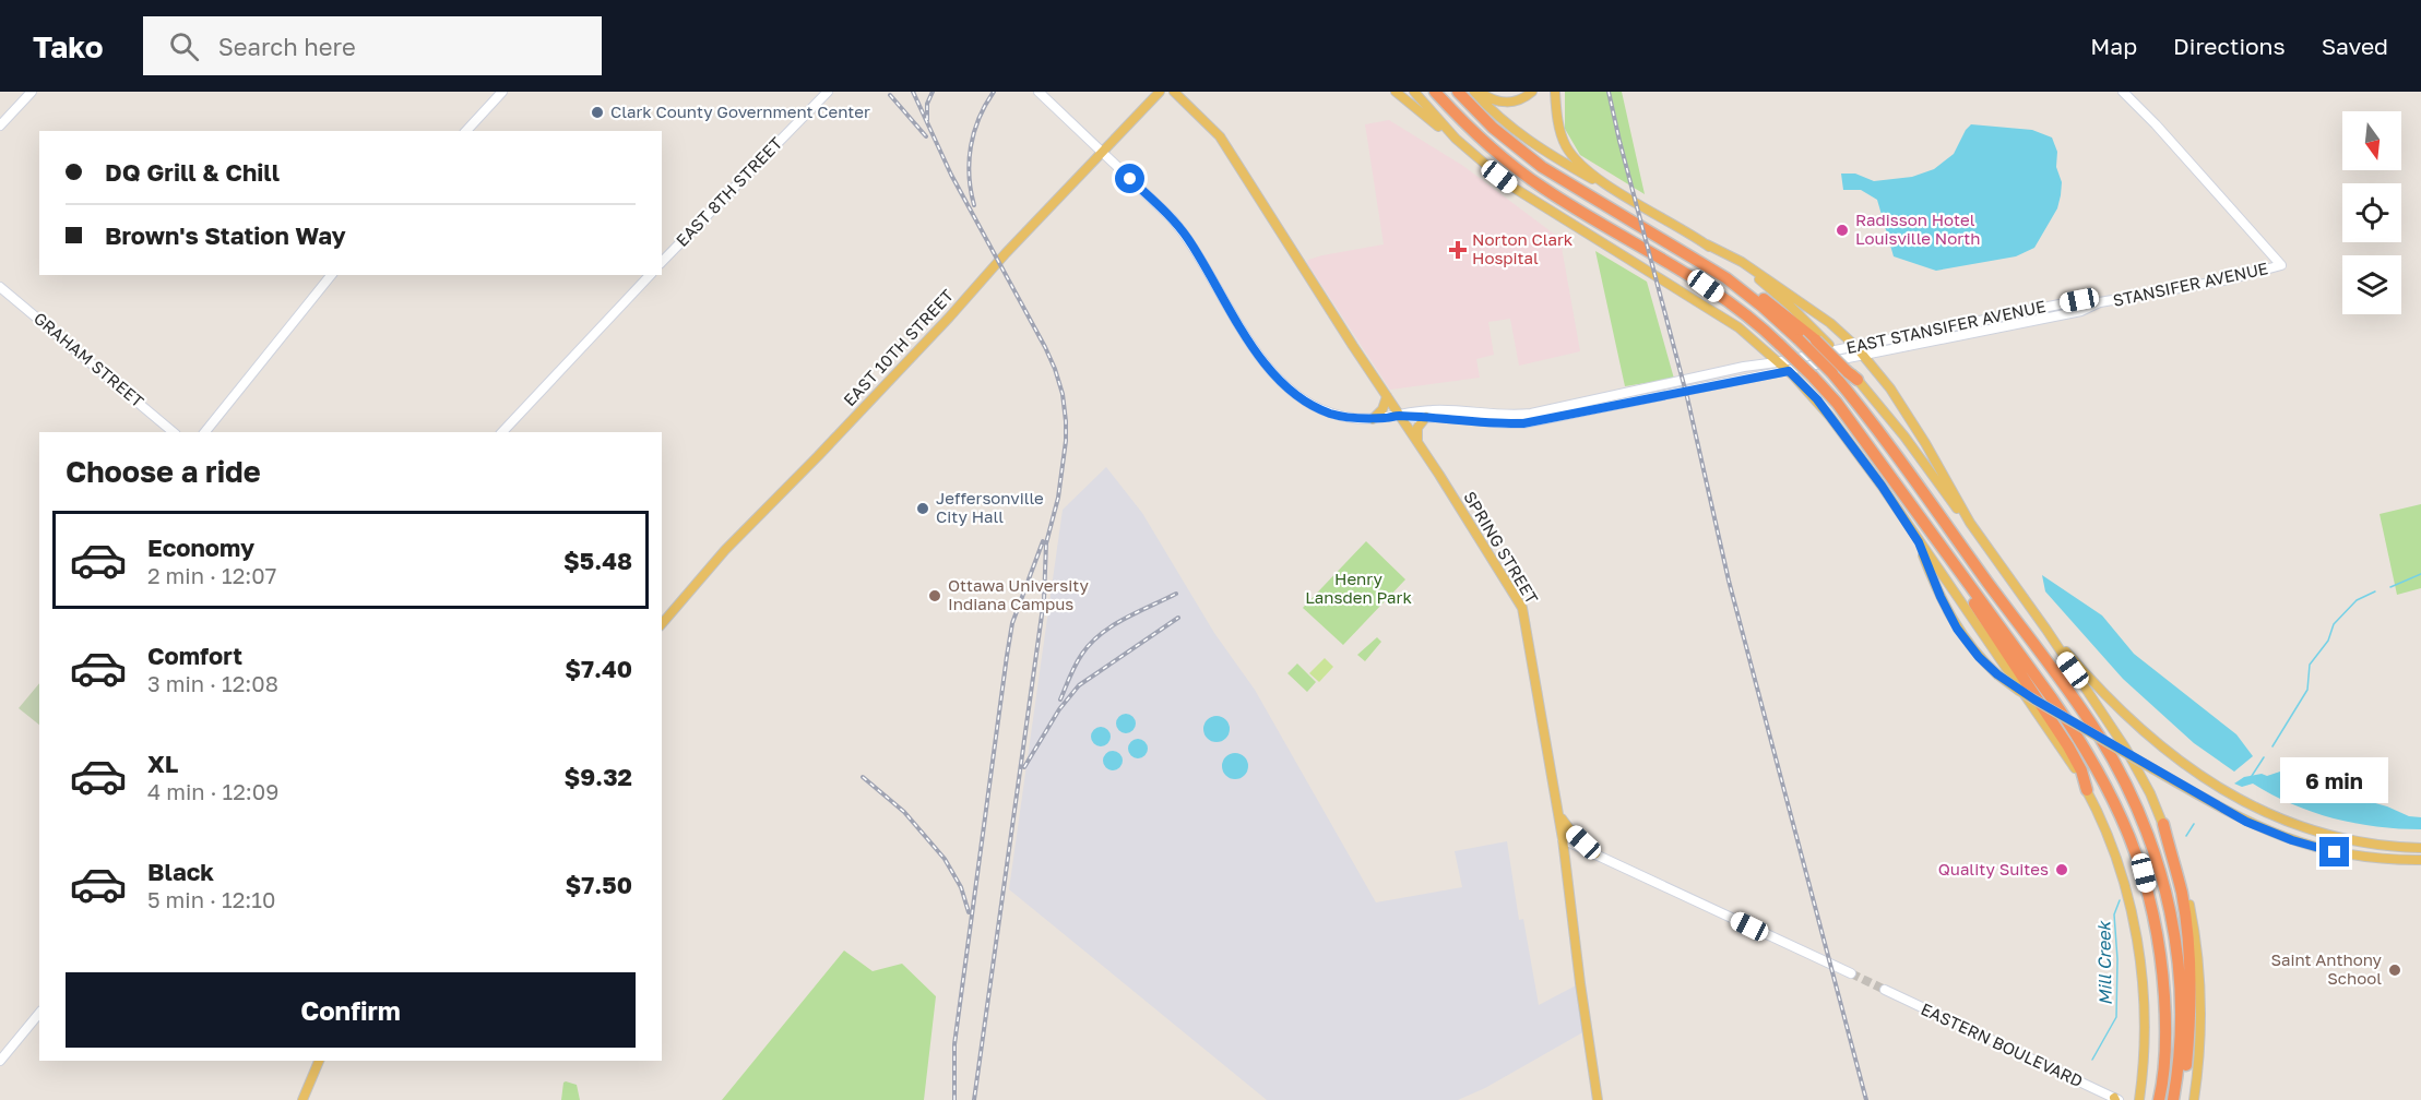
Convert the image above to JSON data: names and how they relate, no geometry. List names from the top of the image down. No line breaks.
{"streets":{"main road":["EAST 10TH STREET","SPRING STREET"],"street":["EAST 8TH STREET","STANSIFER AVENUE","EAST STANSIFER AVENUE","GRAHAM STREET","EASTERN BOULEVARD"]},"crossings":[["STANSIFER AVENUE","EAST STANSIFER AVENUE"],["EAST STANSIFER AVENUE","SPRING STREET"]],"water":["Mill Creek"],"parks":["Henry Lansden Park"],"places":{"other":["Clark County Government Center","Radisson Hotel Louisville North","Jeffersonville City Hall","Ottawa University Indiana Campus","Quality Suites","Saint Anthony School"],"health":["Norton Clark Hospital"]},"north":"bottom","page":{"header":"Tako","search":"Search here","nav":["Map","Directions","Saved"],"banner":["DQ Grill & Chill","Brown's Station Way"],"heading":"Choose a ride","list":[{"name":"Economy","note":"2 min · 12:07","value":"$5.48"},{"name":"Comfort","note":"3 min · 12:08","value":"$7.40"},{"name":"XL","note":"4 min · 12:09","value":"$9.32"},{"name":"Black","note":"5 min · 12:10","value":"$7.50"}],"bubble":"6 min","buttons":"Confirm"}}
